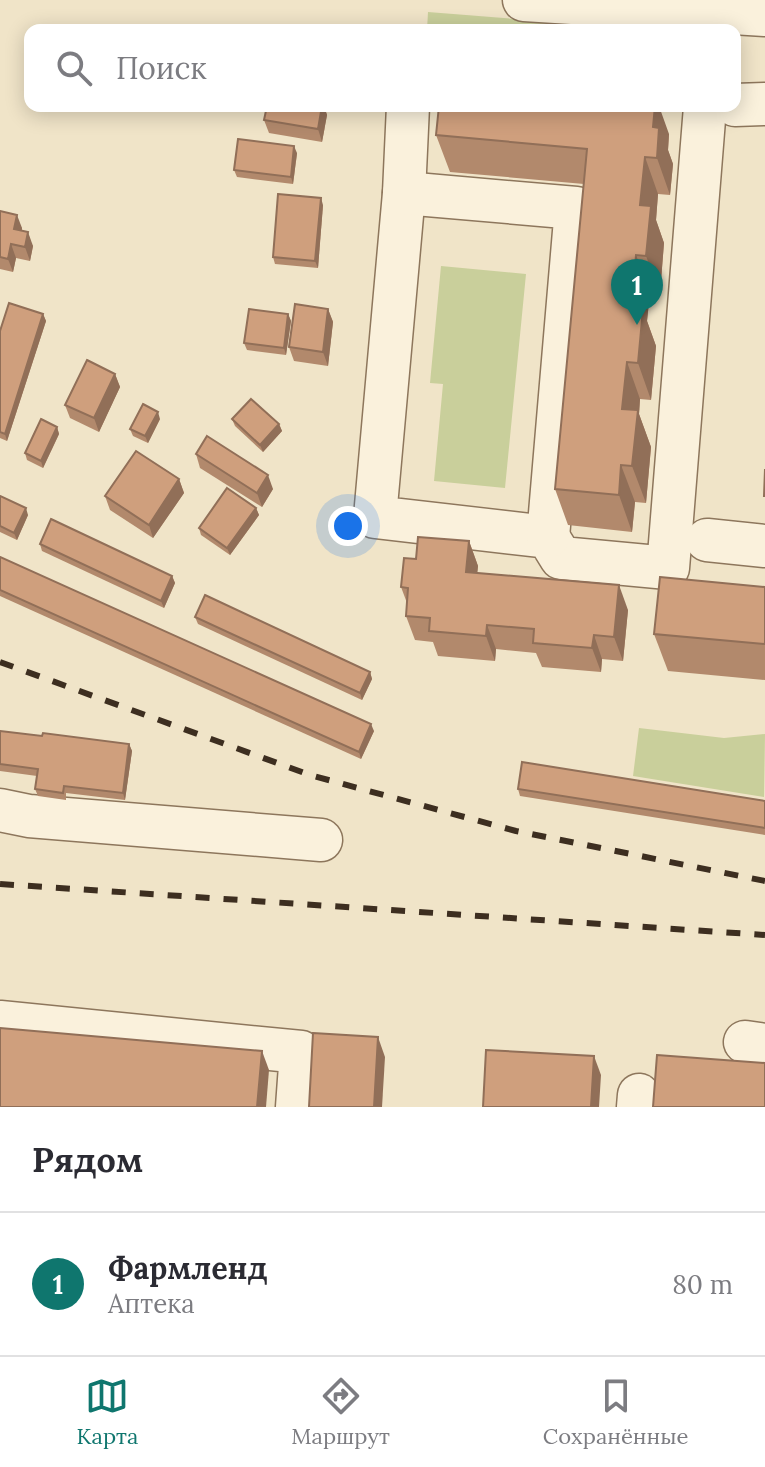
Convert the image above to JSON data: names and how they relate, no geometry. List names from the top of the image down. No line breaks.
{"page":{"search":"Поиск","pins":"1","heading":"Рядом","list":[{"mark":"1","name":"Фармленд","note":"Аптека","value":"80 m"}],"nav":["Карта","Маршрут","Сохранённые"]}}
